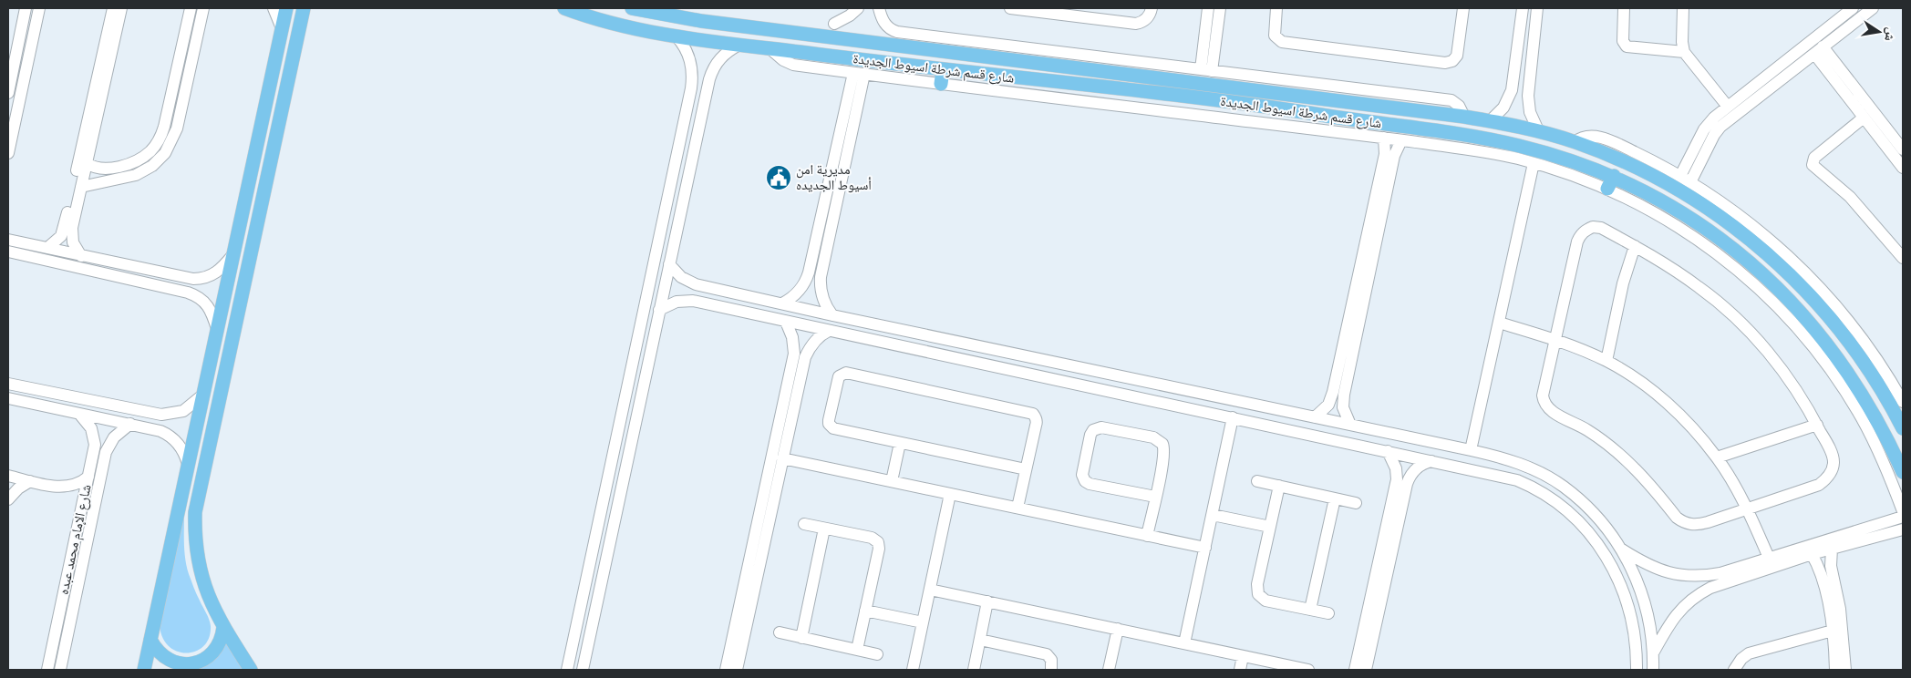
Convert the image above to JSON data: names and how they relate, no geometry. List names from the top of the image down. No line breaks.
{"streets":{"main road":["شارع قسم شرطة اسيوط الجديدة"],"street":["شارع الإمام محمد عبده"]},"places":{"public building":["مديرية امن أسيوط الجديده"]},"north":"right"}
